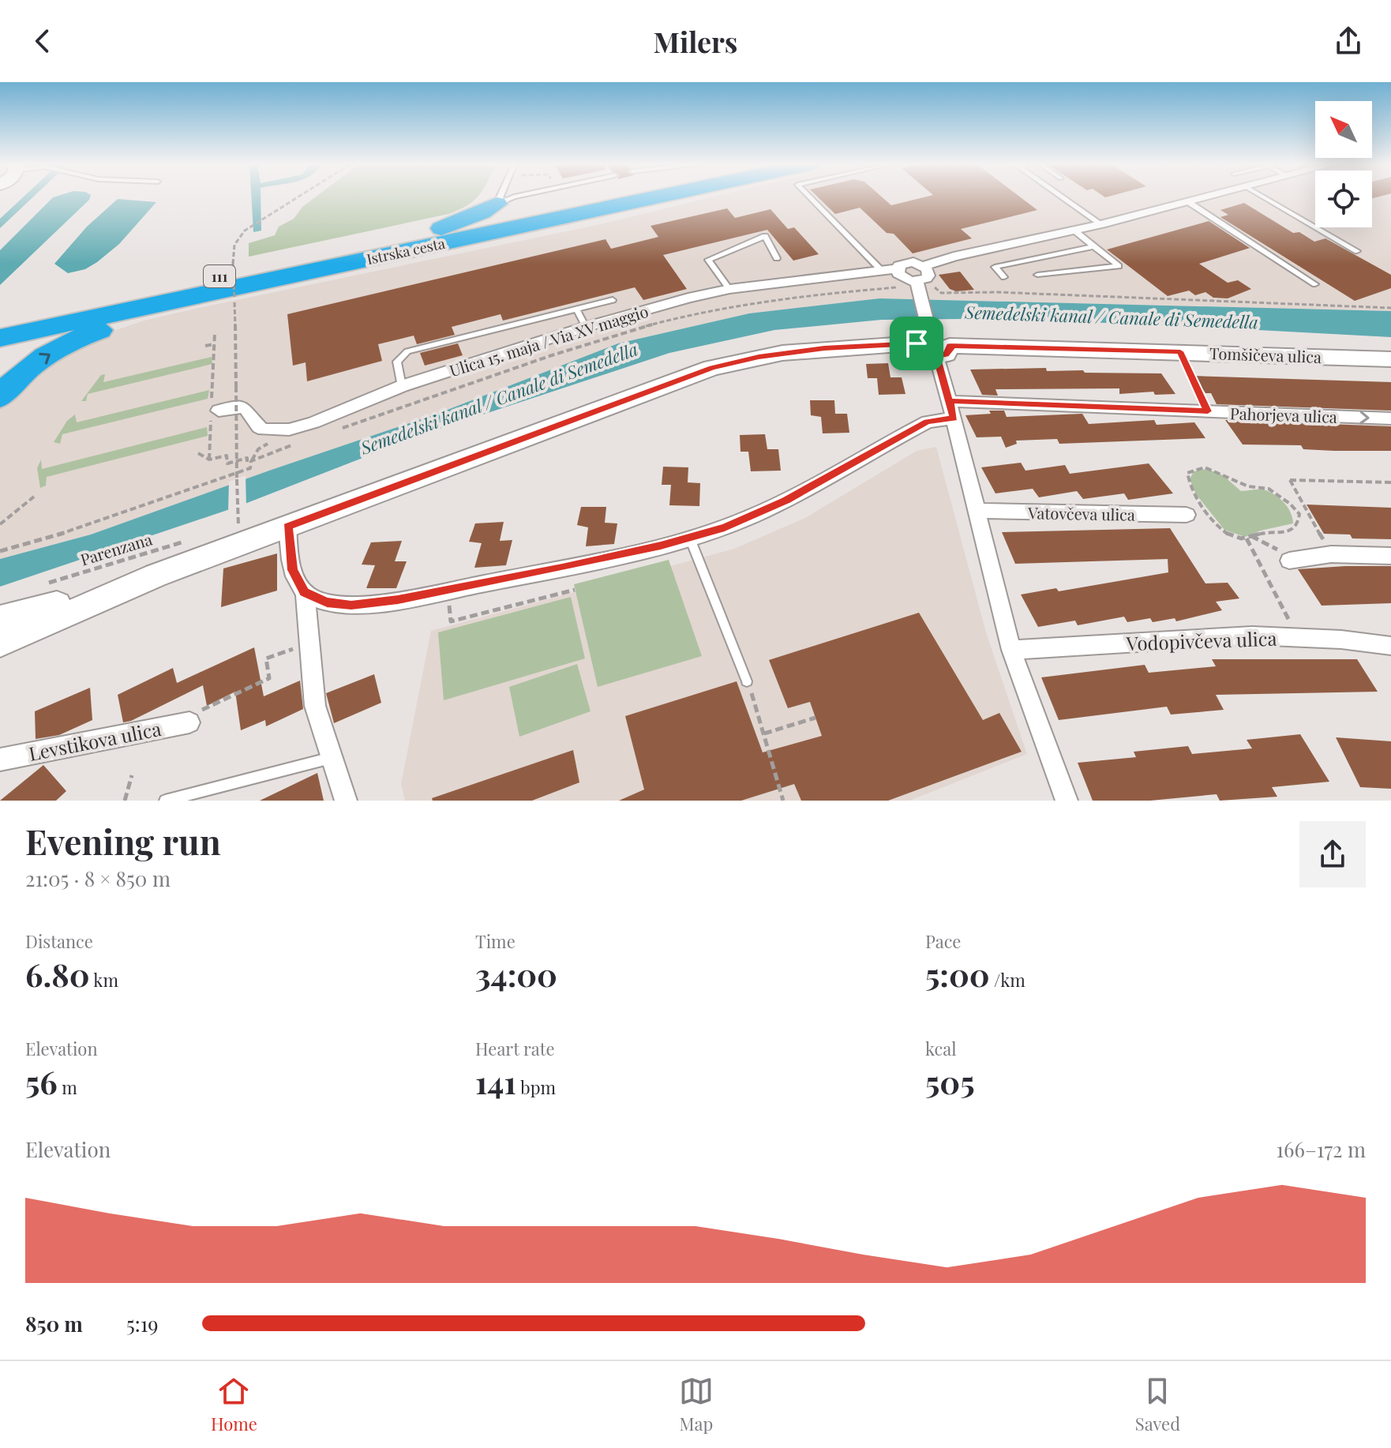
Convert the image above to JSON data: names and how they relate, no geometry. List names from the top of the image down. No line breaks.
{"streets":{"highway":["Istrska cesta","111"],"street":["Ulica 15. maja / Via XV maggio","Tomšičeva ulica","Pahorjeva ulica","Vatovčeva ulica","Vodopivčeva ulica","Levstikova ulica"],"path":["Parenzana"]},"water":["Semedelski kanal / Canale di Semedella"],"north":"top left","page":{"header":"Milers","heading":["Evening run","21:05 · 8 × 850 m"],"stats":[["Distance","6.80 km"],["Time","34:00"],["Pace","5:00 /km"],["Elevation","56 m"],["Heart rate","141 bpm"],["kcal","505"]],"chart":["Elevation","166–172 m"],"list":[{"name":"850 m","note":"5:19"}],"tabs":["Home","Map","Saved"]}}
